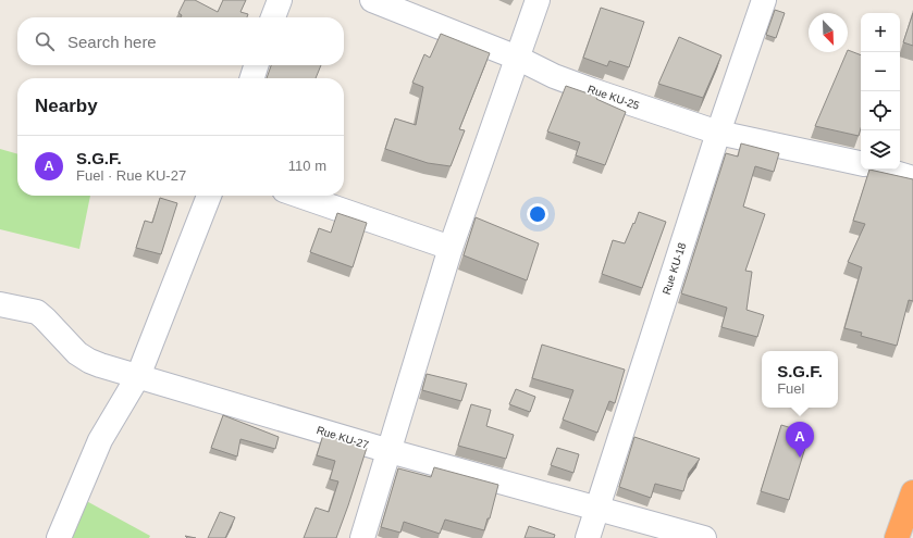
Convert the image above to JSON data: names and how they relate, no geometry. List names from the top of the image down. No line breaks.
{"streets":{"street":["Rue KU-25","Rue KU-18","Rue KU-27"]},"crossings":[["Rue KU-25","Rue KU-18"],["Rue KU-18","Rue KU-27"]],"north":"bottom right","page":{"map_buttons":["+","−"],"search":"Search here","heading":"Nearby","list":[{"mark":"A","name":"S.G.F.","note":"Fuel · Rue KU-27","value":"110 m"}],"popup":["S.G.F.","Fuel"],"pins":"A"}}
